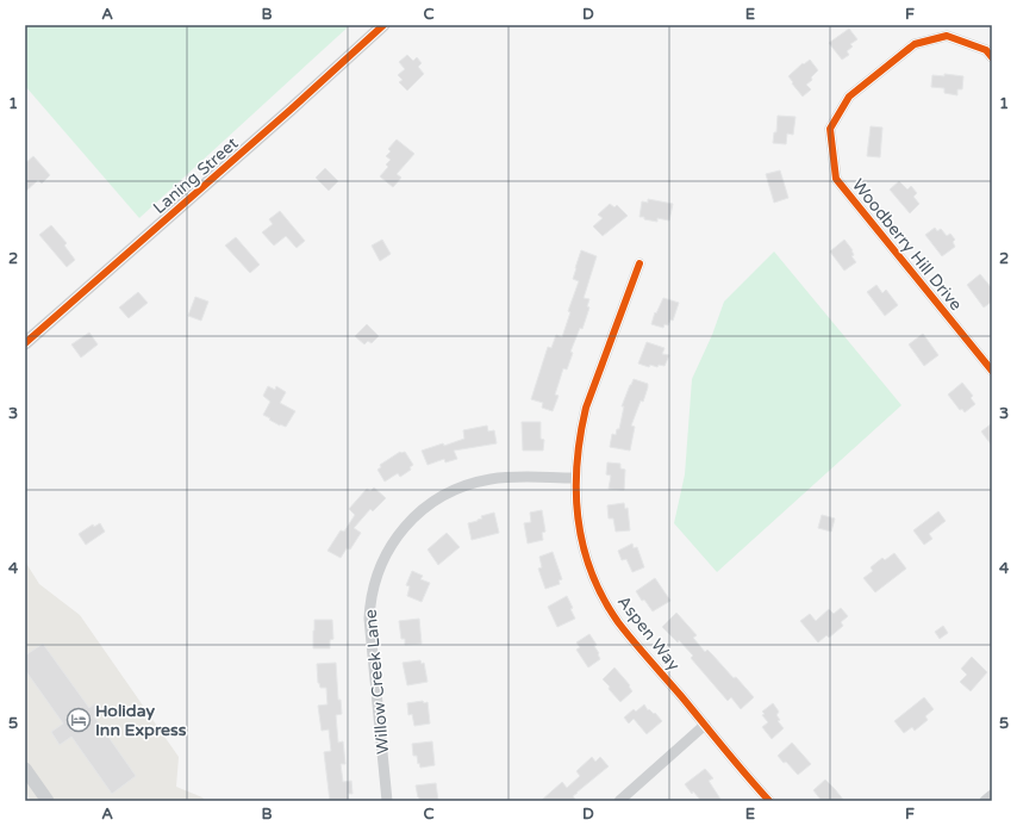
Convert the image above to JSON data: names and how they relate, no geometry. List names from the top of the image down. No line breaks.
{"streets":{"street":["Laning Street","Woodberry Hill Drive","Aspen Way","Willow Creek Lane"]},"crossings":[["Aspen Way","Willow Creek Lane"]],"places":{"hotel":["Holiday Inn Express"]},"grid":{"columns":["A","B","C","D","E","F"],"rows":["1","2","3","4","5"]}}
